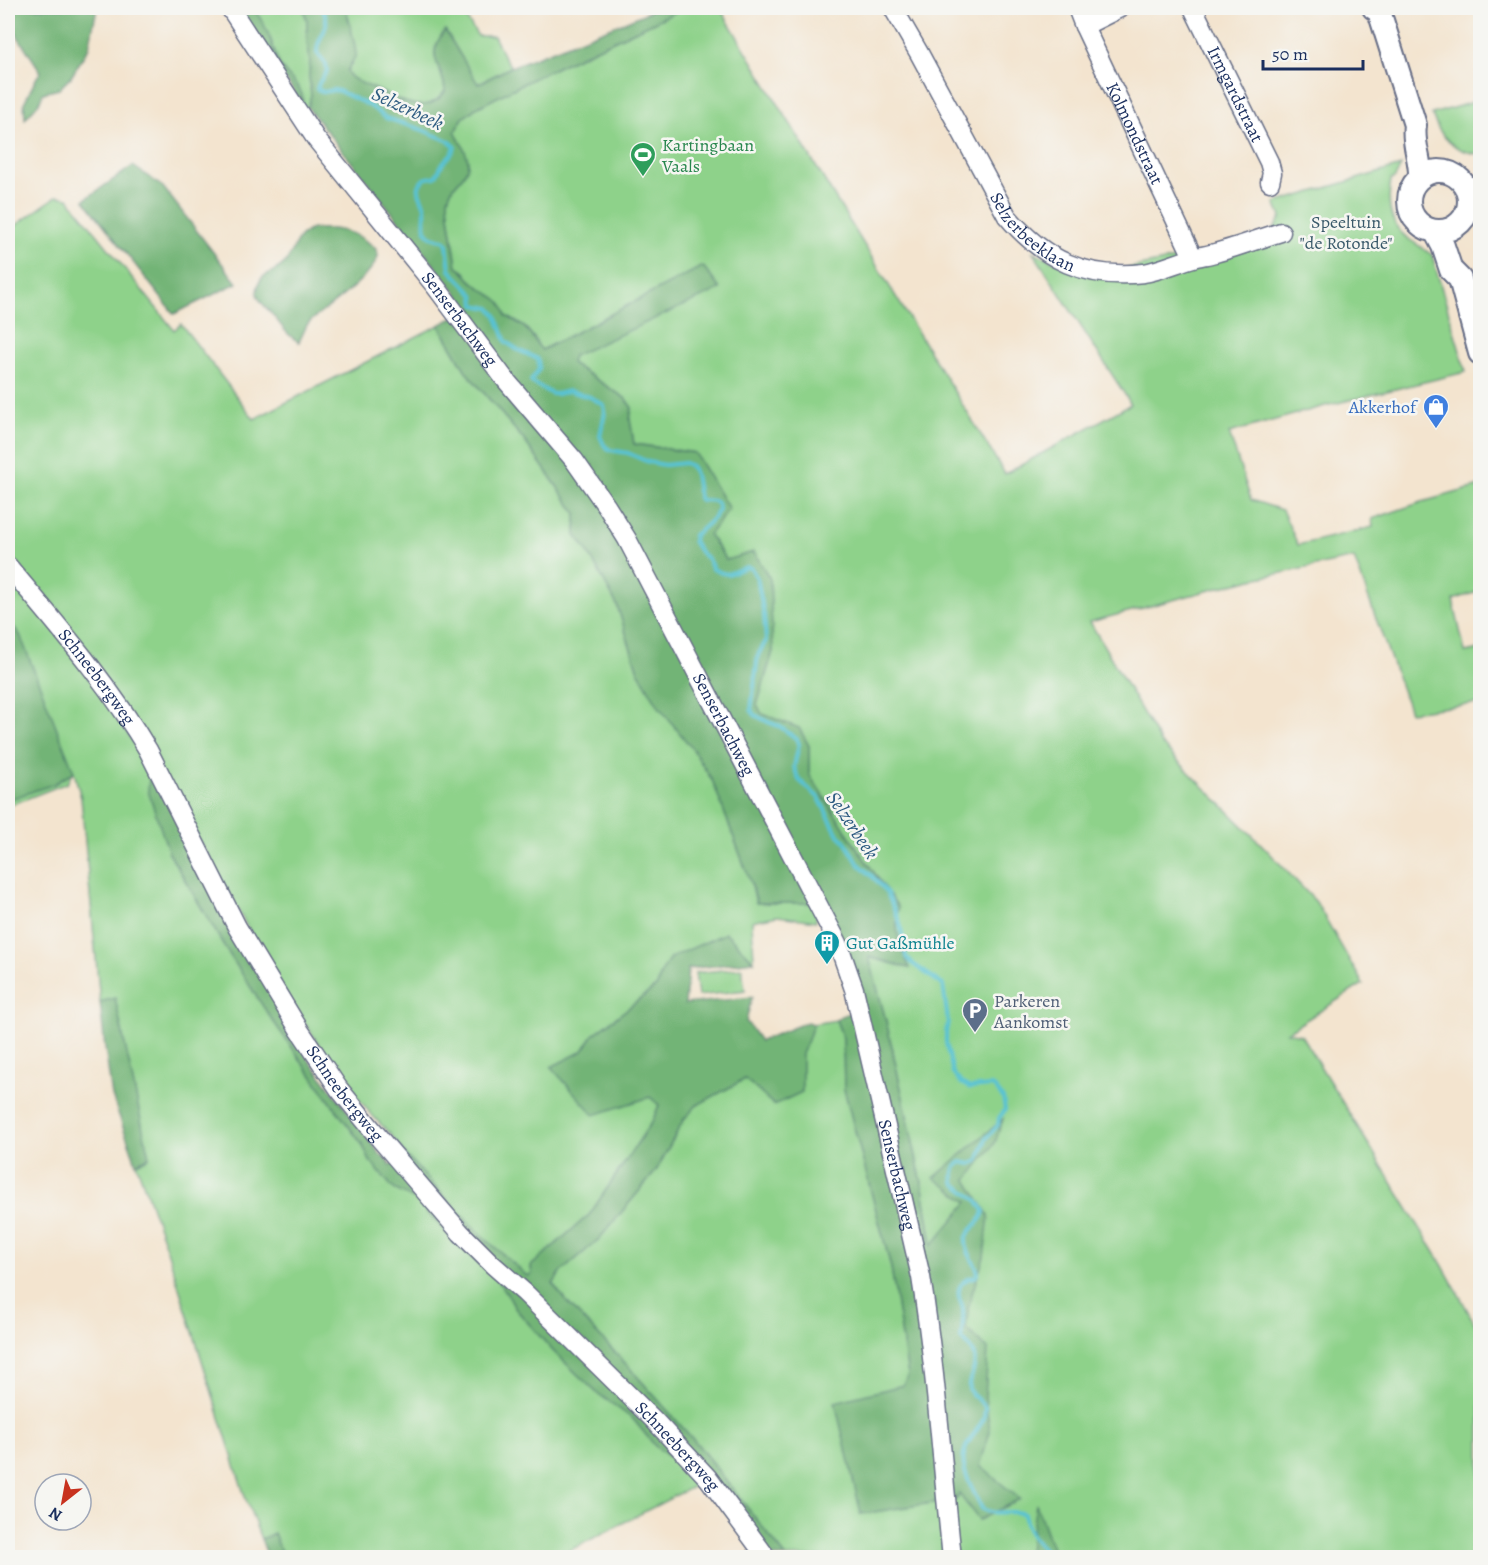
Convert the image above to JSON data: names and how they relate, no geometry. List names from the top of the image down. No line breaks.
{"streets":{"street":["Irmgardstraat","Kolmondstraat","Selzerbeeklaan","Senserbachweg","Schneebergweg"]},"crossings":[["Kolmondstraat","Selzerbeeklaan"]],"water":["Selzerbeek"],"parks":["Speeltuin \"de Rotonde\""],"places":{"sports":["Kartingbaan Vaals"],"shop":["Akkerhof"],"building":["Gut Gaßmühle"],"parking":["Parkeren Aankomst"]},"scale_bar":"50 m","north":"bottom left"}
